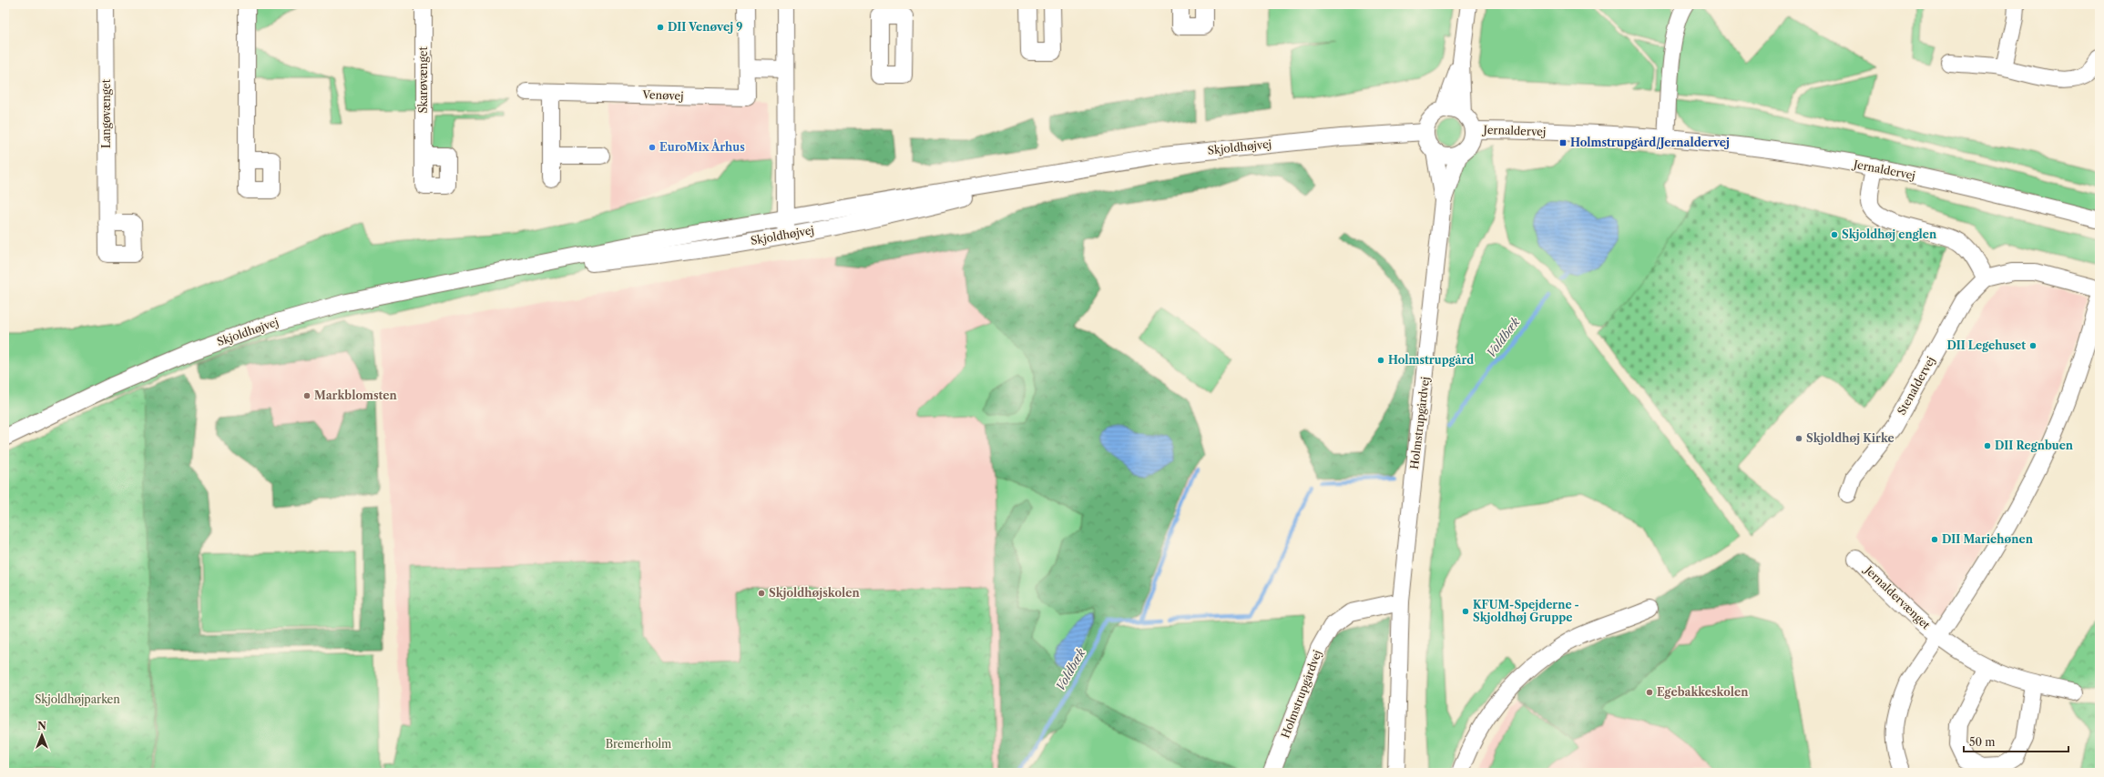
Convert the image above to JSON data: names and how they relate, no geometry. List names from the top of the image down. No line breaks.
{"streets":{"street":["Skarøvænget","Venøvej","Langøvænget","Jernaldervej","Skjoldhøjvej","Stenaldervej","Holmstrupgårdvej","Jernaldervænget"]},"crossings":[["Jernaldervej","Skjoldhøjvej"],["Jernaldervej","Holmstrupgårdvej"],["Skjoldhøjvej","Holmstrupgårdvej"]],"water":["Voldbæk"],"parks":["Skjoldhøjparken","Bremerholm"],"places":{"other":["DII Venøvej 9","EuroMix Århus","Skjoldhøj englen","DII Legehuset","Holmstrupgård","Markblomsten","Skjoldhøj Kirke","DII Regnbuen","DII Mariehønen","Skjoldhøjskolen","KFUM-Spejderne - Skjoldhøj Gruppe","Egebakkeskolen"],"transit":["Holmstrupgård/Jernaldervej"]},"scale_bar":"50 m","north":"top"}
